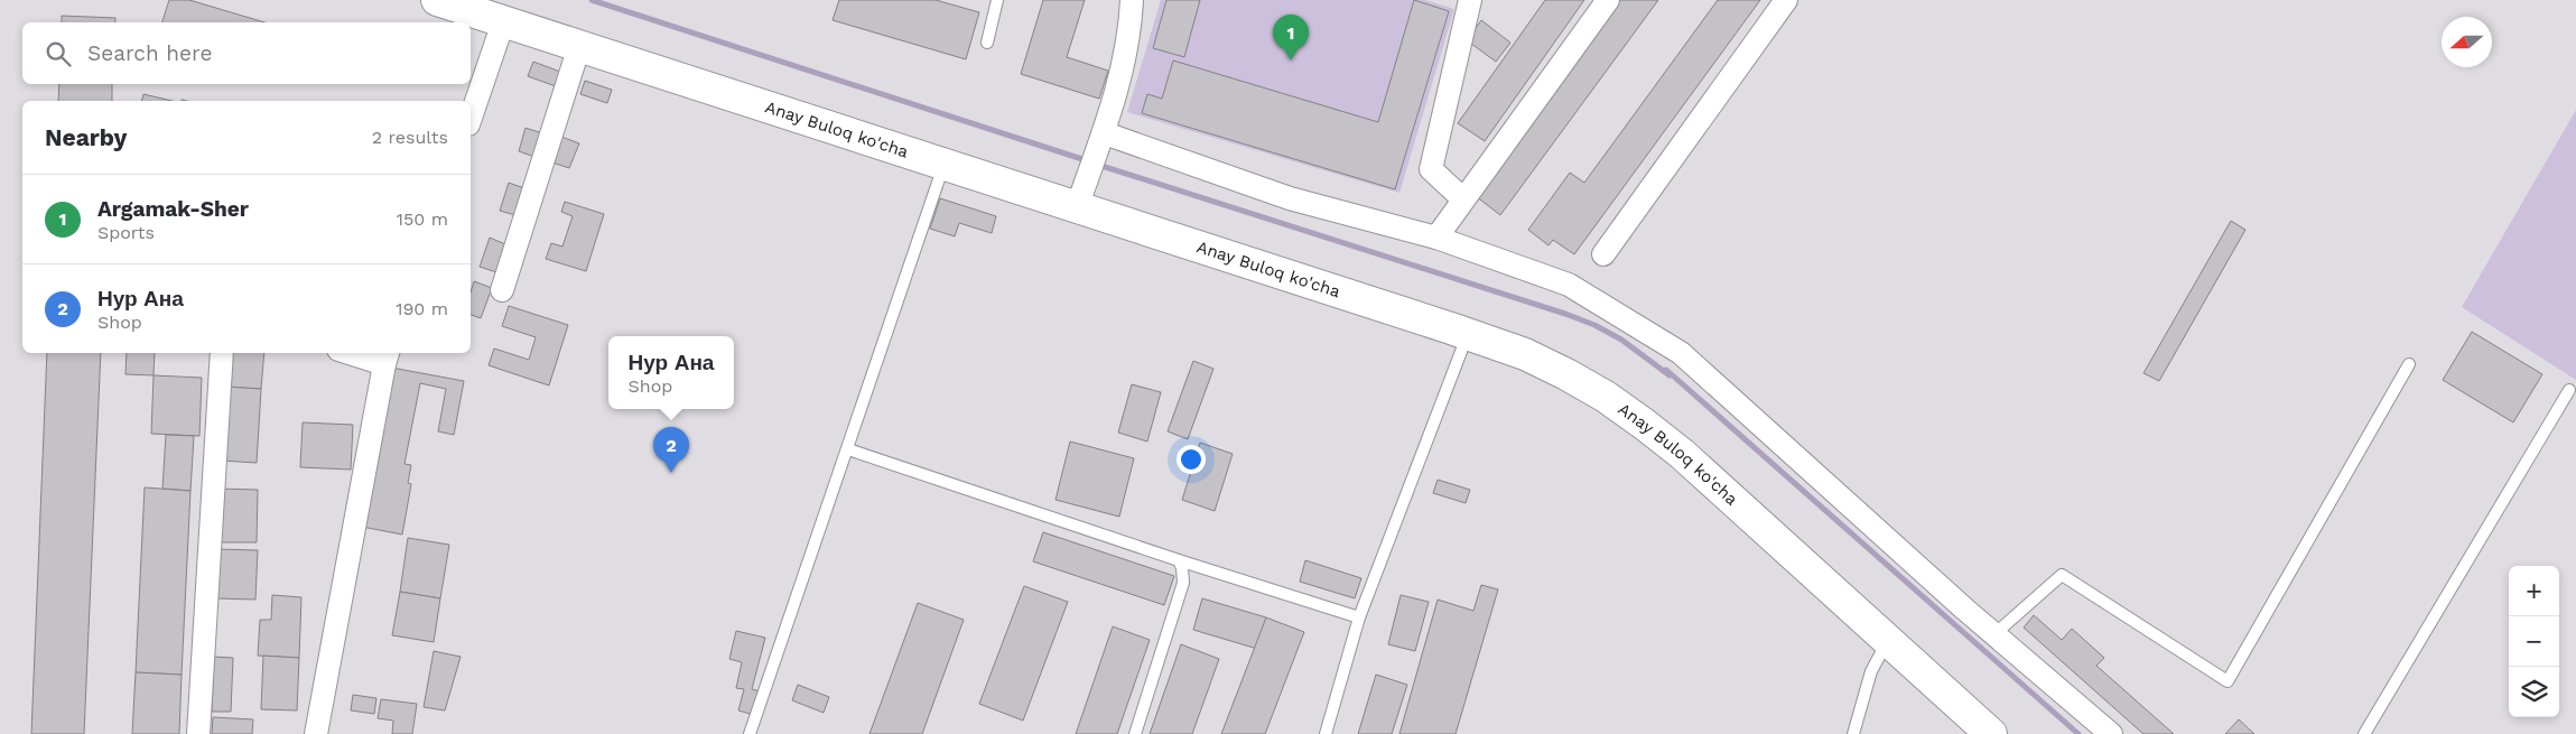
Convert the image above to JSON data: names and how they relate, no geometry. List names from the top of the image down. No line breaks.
{"streets":{"main road":["Anay Buloq ko'cha"]},"north":"left","page":{"pins":["1","2"],"search":"Search here","heading":["Nearby","2 results"],"list":[{"mark":"1","name":"Argamak-Sher","note":"Sports","value":"150 m"},{"mark":"2","name":"Нур Ана","note":"Shop","value":"190 m"}],"popup":["Нур Ана","Shop"],"map_buttons":["+","−"]}}
